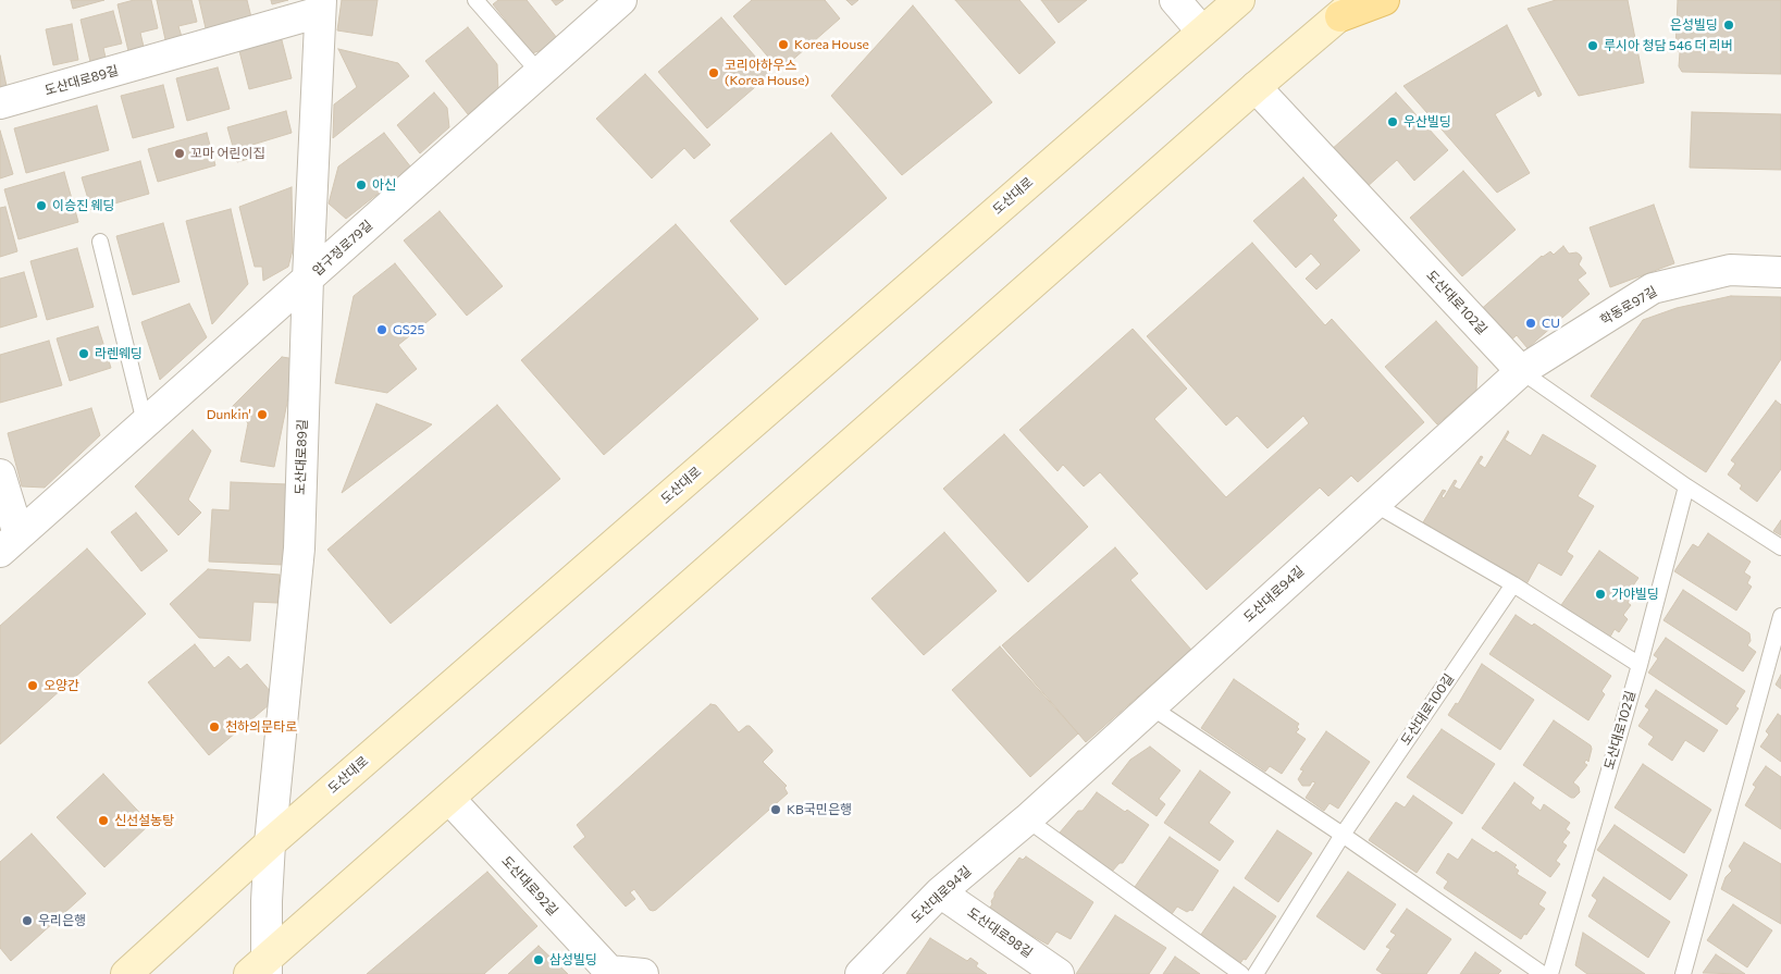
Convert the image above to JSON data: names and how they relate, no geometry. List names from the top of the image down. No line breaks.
{"streets":{"main road":["도산대로"],"street":["도산대로89길","압구정로79길","도산대로102길","학동로97길","도산대로94길","도산대로92길","도산대로98길"],"lane":["도산대로100길"]},"crossings":[["도산대로89길","도산대로"],["도산대로89길","압구정로79길"],["도산대로102길","학동로97길"],["도산대로102길","도산대로94길"],["학동로97길","도산대로94길"],["도산대로94길","도산대로98길"]],"places":["은성빌딩","Korea House","루시아 청담 546 더 리버","코리아하우스 (Korea House)","우산빌딩","꼬마 어린이집","아신","이승진 웨딩","CU","GS25","라렌웨딩","Dunkin'","가야빌딩","오양간","천하의문타로","KB국민은행","신선설농탕","우리은행","삼성빌딩"]}
